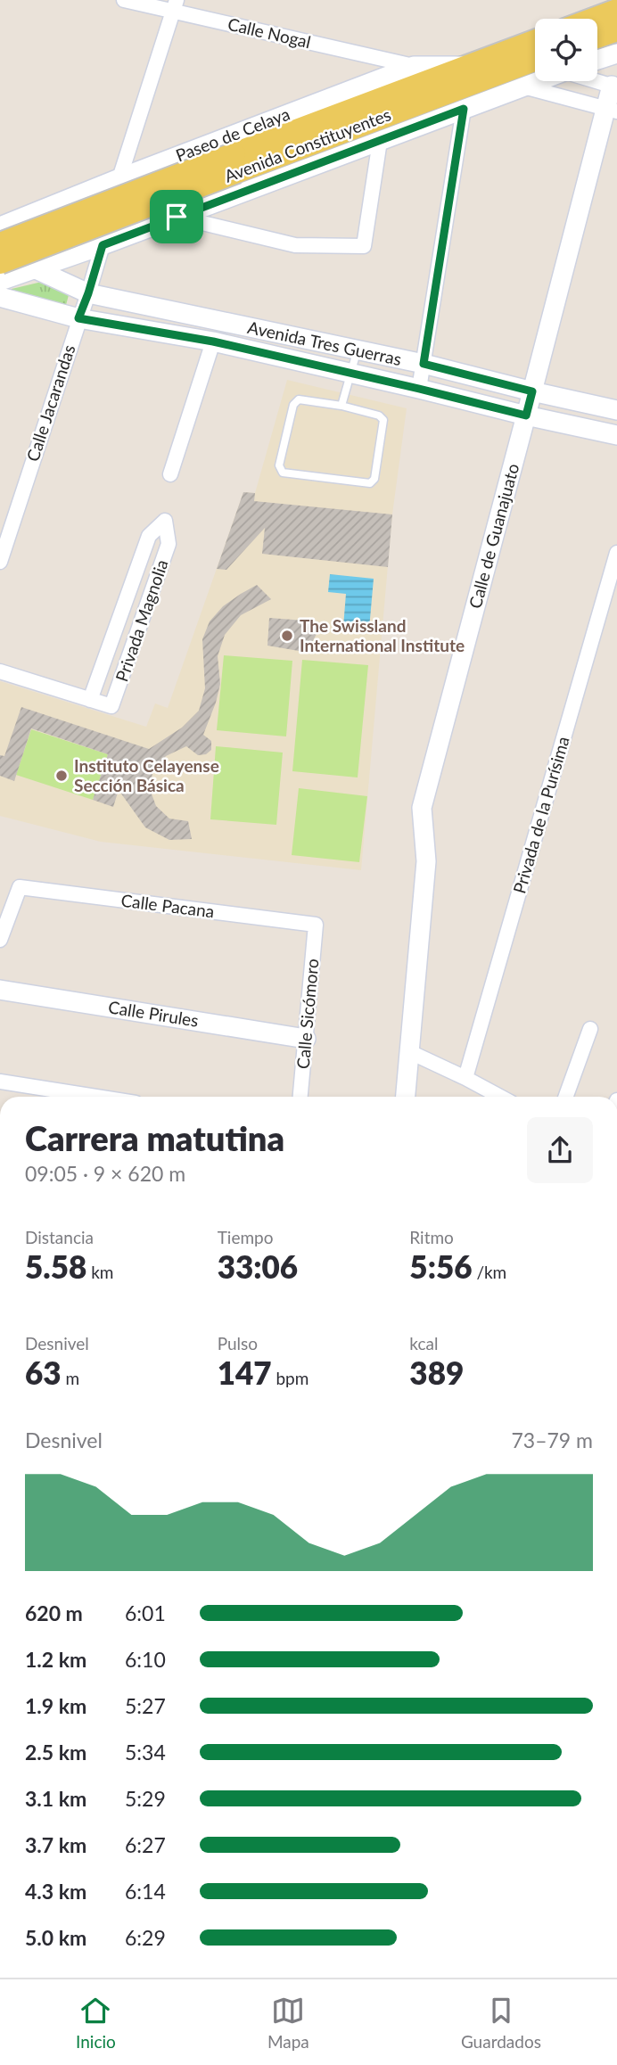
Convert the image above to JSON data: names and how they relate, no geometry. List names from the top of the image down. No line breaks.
{"streets":{"main road":["Paseo de Celaya","Avenida Constituyentes","Avenida Tres Guerras","Calle de Guanajuato","Calle Pirules"],"street":["Calle Nogal","Calle Jacarandas","Privada Magnolia","Privada de la Purísima","Calle Pacana","Calle Sicómoro"]},"crossings":[["Calle Nogal","Paseo de Celaya"],["Paseo de Celaya","Avenida Constituyentes"],["Avenida Tres Guerras","Calle Jacarandas"],["Avenida Tres Guerras","Calle de Guanajuato"],["Calle Pacana","Calle Sicómoro"],["Calle Pirules","Calle Sicómoro"]],"places":["The Swissland International Institute","Instituto Celayense Sección Básica"],"page":{"heading":["Carrera matutina","09:05 · 9 × 620 m"],"stats":[["Distancia","5.58 km"],["Tiempo","33:06"],["Ritmo","5:56 /km"],["Desnivel","63 m"],["Pulso","147 bpm"],["kcal","389"]],"chart":["Desnivel","73–79 m"],"list":[{"name":"620 m","note":"6:01"},{"name":"1.2 km","note":"6:10"},{"name":"1.9 km","note":"5:27"},{"name":"2.5 km","note":"5:34"},{"name":"3.1 km","note":"5:29"},{"name":"3.7 km","note":"6:27"},{"name":"4.3 km","note":"6:14"},{"name":"5.0 km","note":"6:29"}],"tabs":["Inicio","Mapa","Guardados"]}}
